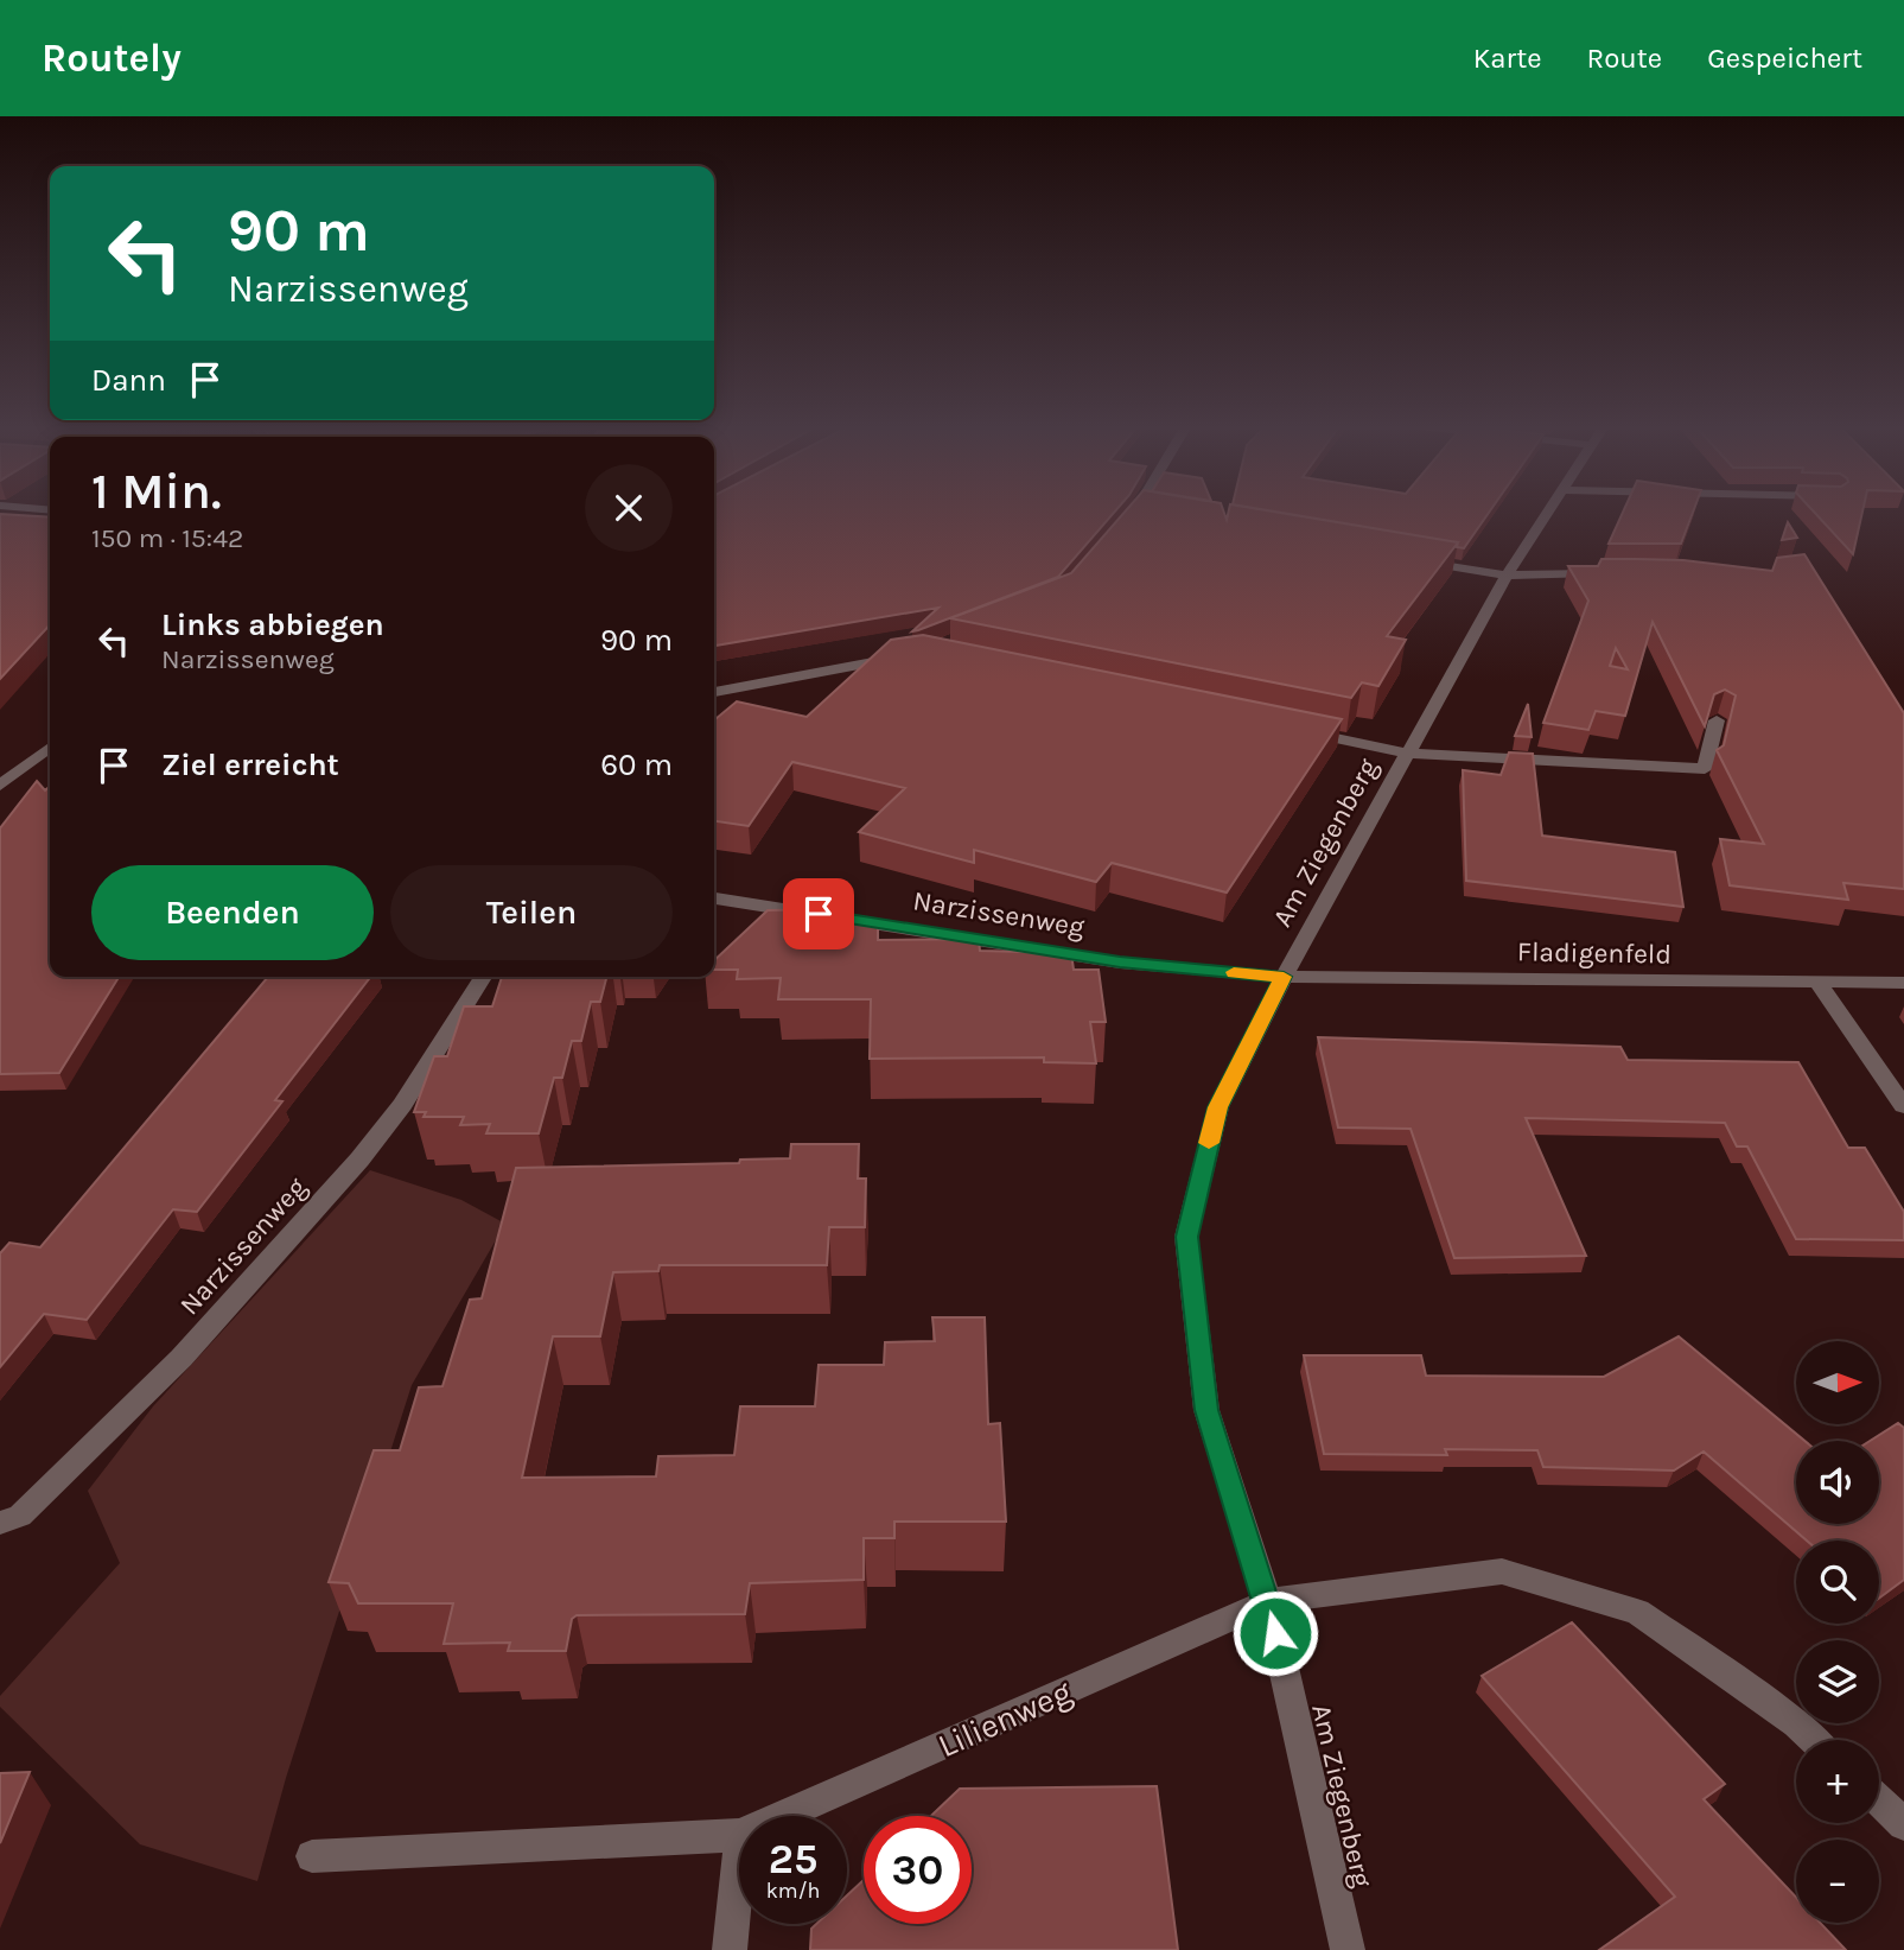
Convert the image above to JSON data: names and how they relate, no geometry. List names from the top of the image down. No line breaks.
{"streets":{"street":["Am Ziegenberg","Narzissenweg","Fladigenfeld","Lilienweg"]},"crossings":[["Am Ziegenberg","Narzissenweg"],["Am Ziegenberg","Fladigenfeld"],["Am Ziegenberg","Lilienweg"],["Narzissenweg","Fladigenfeld"]],"north":"right","page":{"header":"Routely","nav":["Karte","Route","Gespeichert"],"turn":["90 m","Narzissenweg"],"then":"Dann","heading":["1 Min.","150 m · 15:42"],"list":[{"name":"Links abbiegen","note":"Narzissenweg","value":"90 m"},{"name":"Ziel erreicht","value":"60 m"}],"buttons":["Beenden","Teilen"],"map_buttons":["+","−"],"speed":"25 km/h","limit":"30"}}
